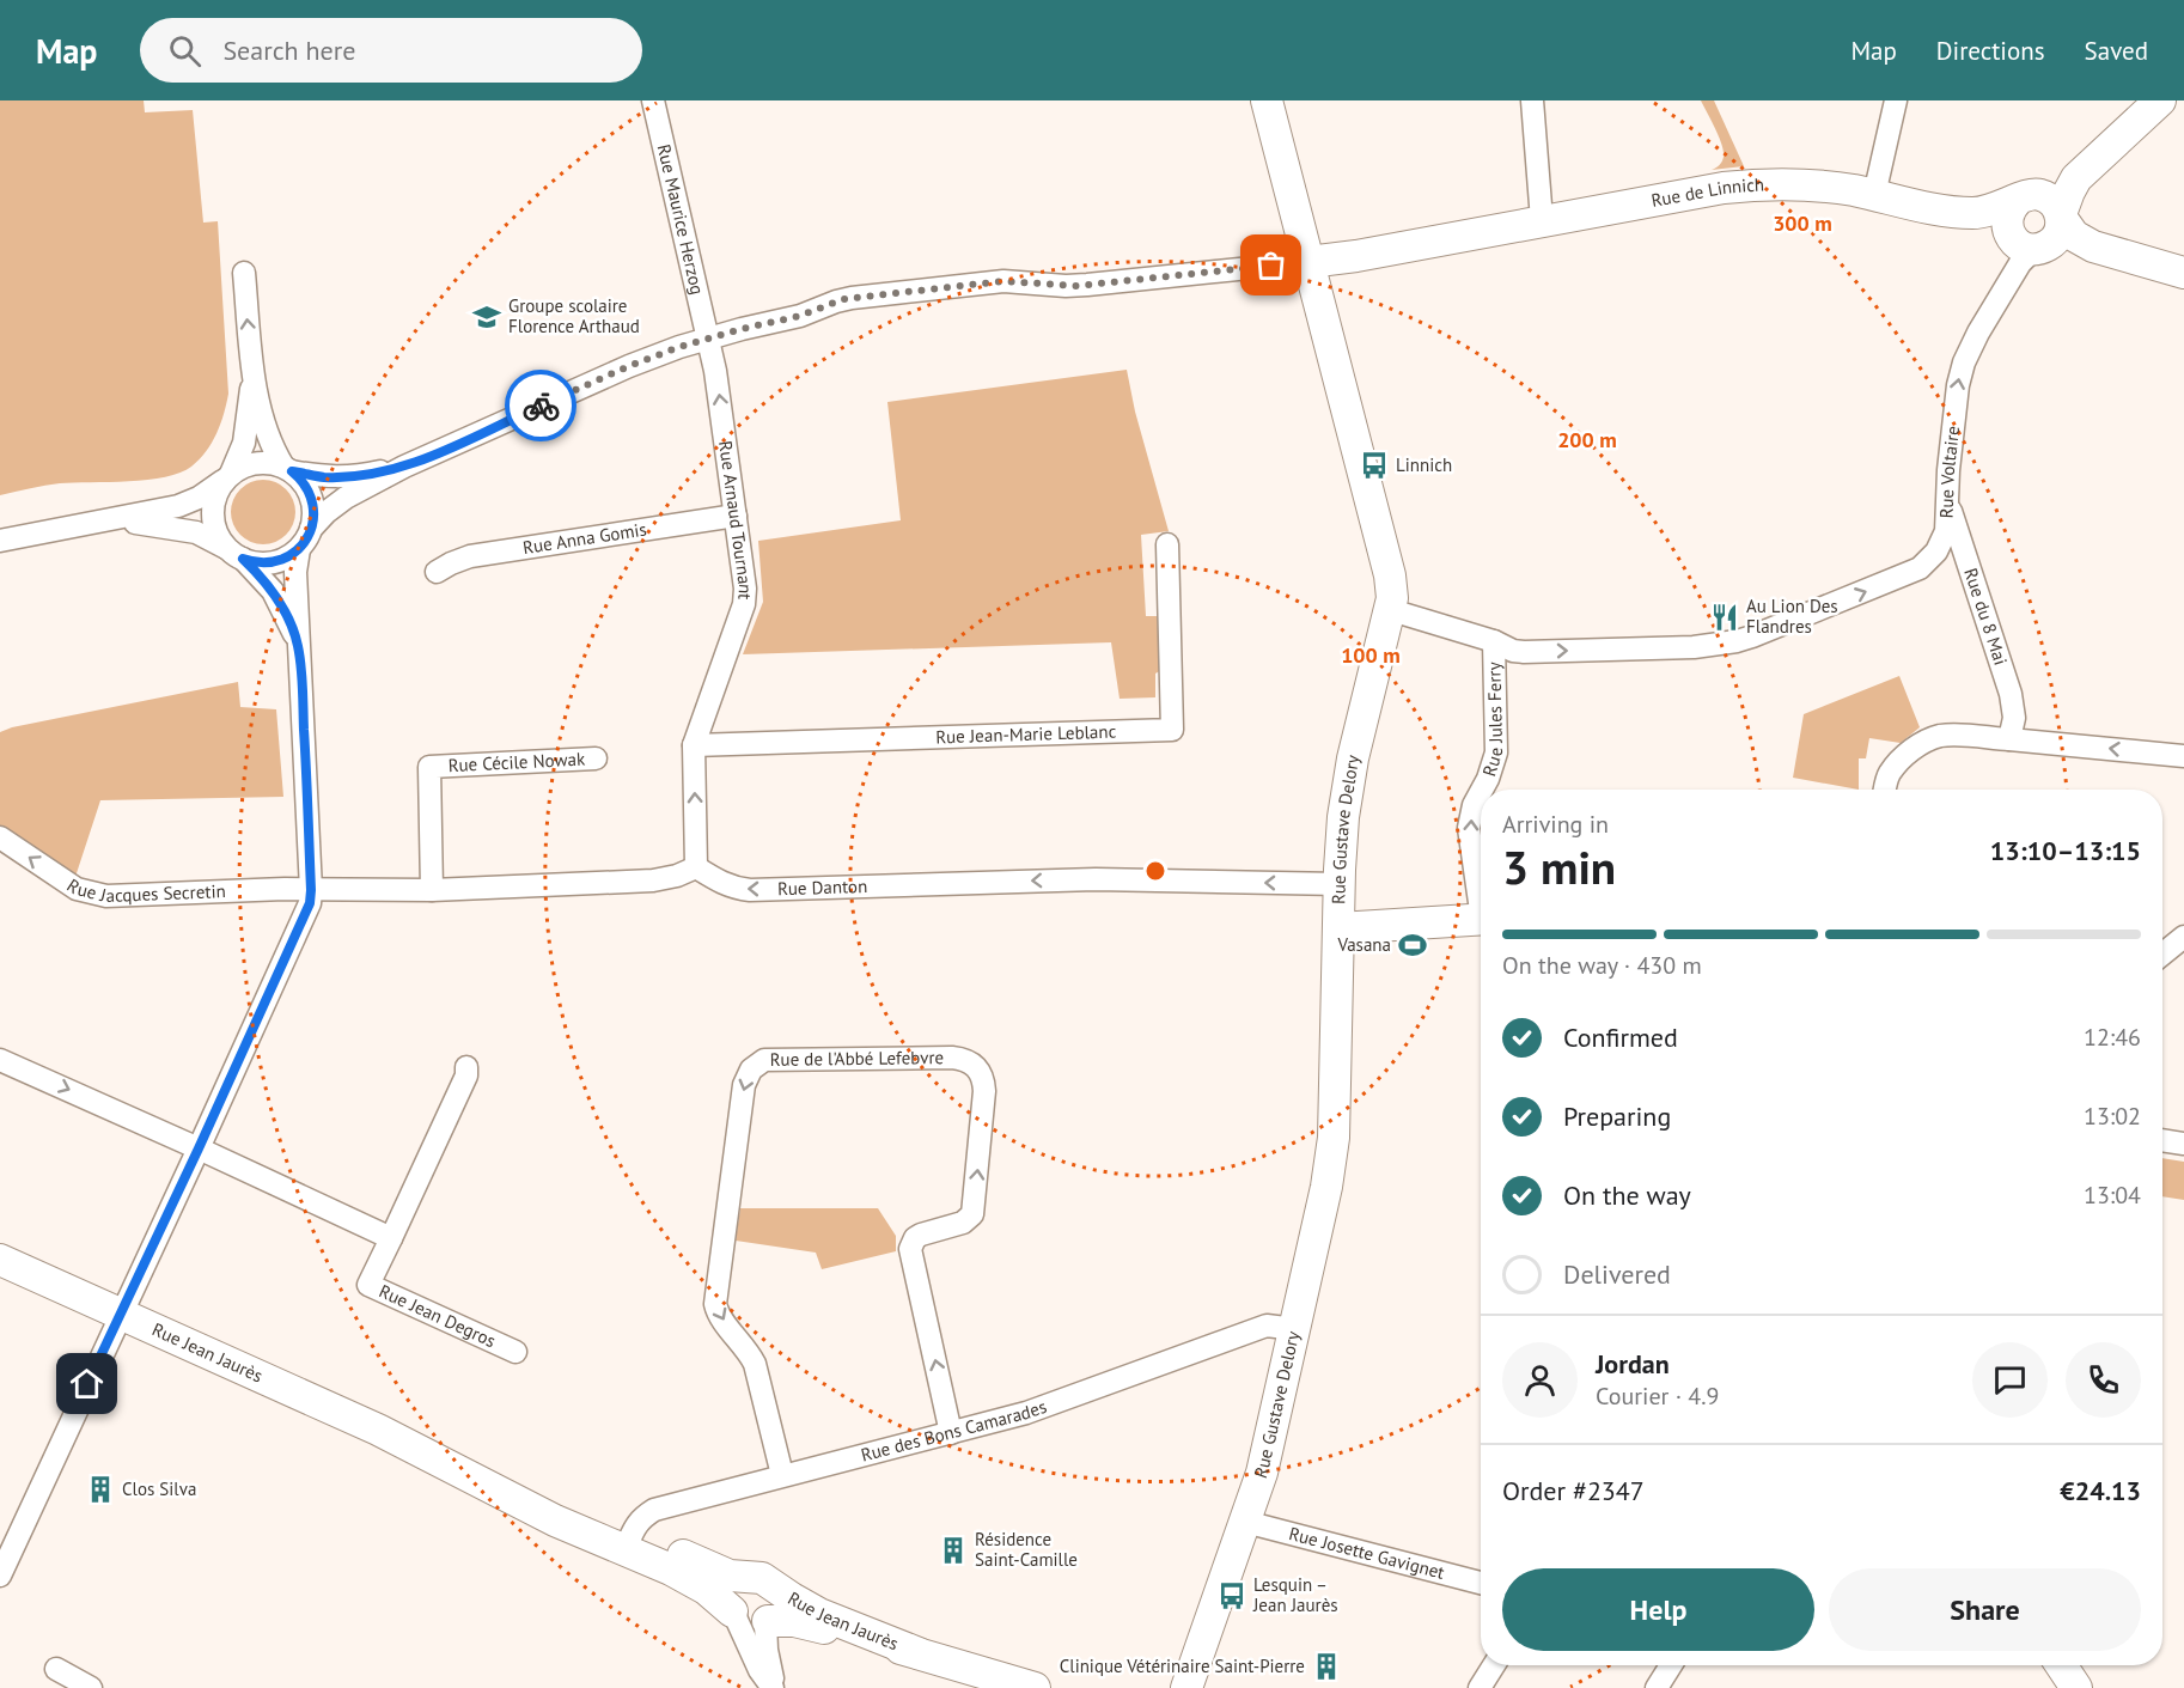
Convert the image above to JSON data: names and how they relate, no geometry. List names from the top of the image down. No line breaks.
{"streets":{"street":["Rue de Linnich","Rue Maurice Herzog","Rue Voltaire","Rue Arnaud Tournant","Rue Anna Gomis","Rue du 8 Mai","Rue Jules Ferry","Rue Jean-Marie Leblanc","Rue Cécile Nowak","Rue Gustave Delory","Rue Jacques Secretin","Rue Danton","Rue de l'Abbé Lefebvre","Rue Jean Degros","Rue Jean Jaurès","Rue des Bons Camarades","Rue Josette Gavignet"]},"crossings":[["Rue de Linnich","Rue Voltaire"],["Rue de Linnich","Rue Gustave Delory"],["Rue Maurice Herzog","Rue Arnaud Tournant"],["Rue Voltaire","Rue du 8 Mai"],["Rue Voltaire","Rue Jules Ferry"],["Rue Voltaire","Rue Gustave Delory"],["Rue Arnaud Tournant","Rue Anna Gomis"],["Rue Arnaud Tournant","Rue Jean-Marie Leblanc"],["Rue Arnaud Tournant","Rue Danton"],["Rue Gustave Delory","Rue Danton"],["Rue Gustave Delory","Rue des Bons Camarades"],["Rue Gustave Delory","Rue Josette Gavignet"],["Rue de l'Abbé Lefebvre","Rue des Bons Camarades"],["Rue Jean Jaurès","Rue des Bons Camarades"]],"one_way":["Rue Voltaire","Rue Arnaud Tournant","Rue Jules Ferry","Rue Jacques Secretin","Rue Danton"],"places":{"school or university":["Groupe scolaire Florence Arthaud"],"bus stop":["Linnich","Lesquin – Jean Jaurès"],"restaurant":["Au Lion Des Flandres"],"sports":["Vasana"],"building":["Clos Silva","Résidence Saint-Camille","Clinique Vétérinaire Saint-Pierre"]},"page":{"header":"Map","search":"Search here","nav":["Map","Directions","Saved"],"heading":["3 min","Arriving in","13:10–13:15"],"panel":["Jordan","Courier · 4.9","Order #2347","€24.13"],"bar":"On the way · 430 m","list":[["Confirmed","12:46"],["Preparing","13:02"],["On the way","13:04"],"Delivered"],"buttons":["Help","Share"]},"rings":["300 m","200 m","100 m"]}
